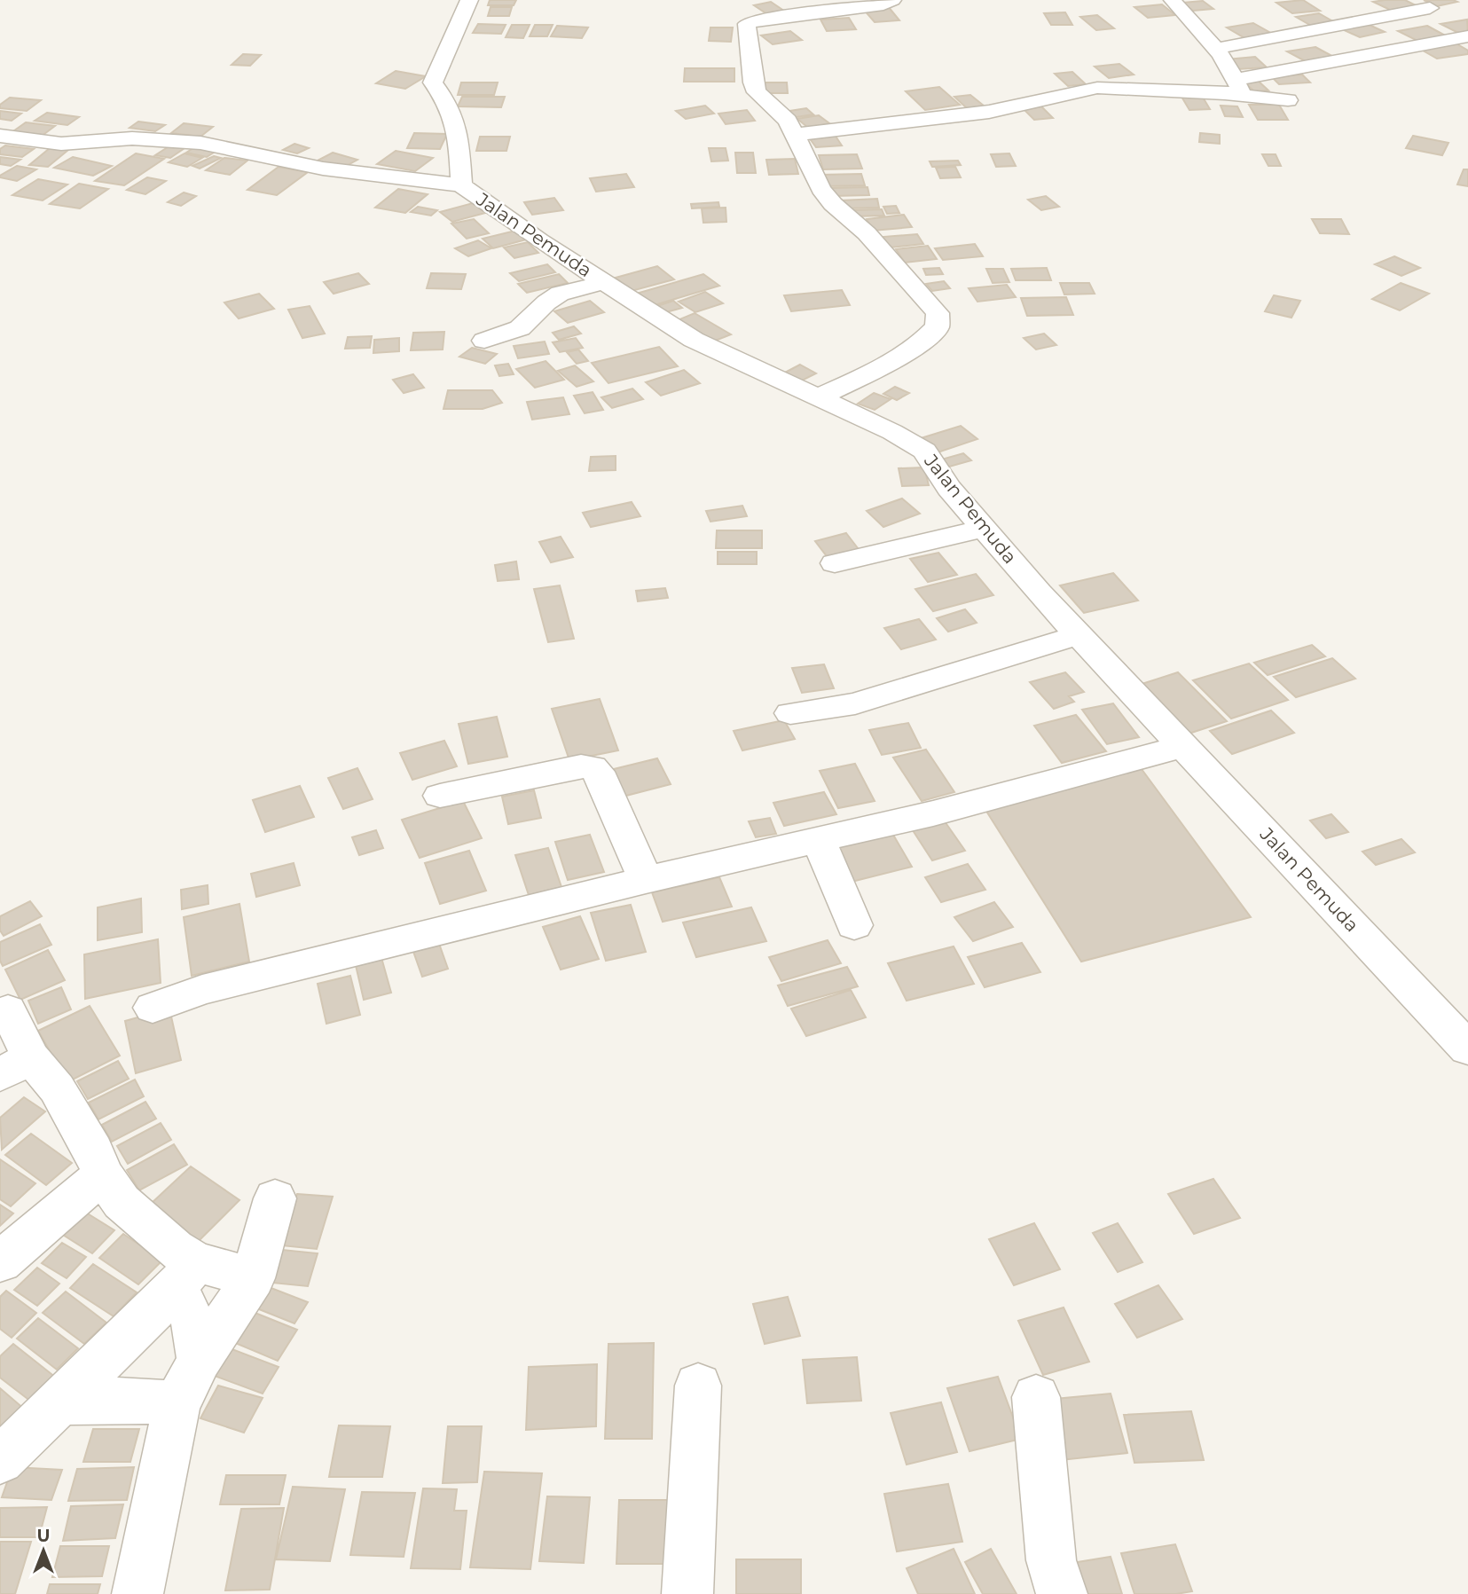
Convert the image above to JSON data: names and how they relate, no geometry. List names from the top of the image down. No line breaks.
{"streets":{"street":["Jalan Pemuda"]},"north":"top"}
